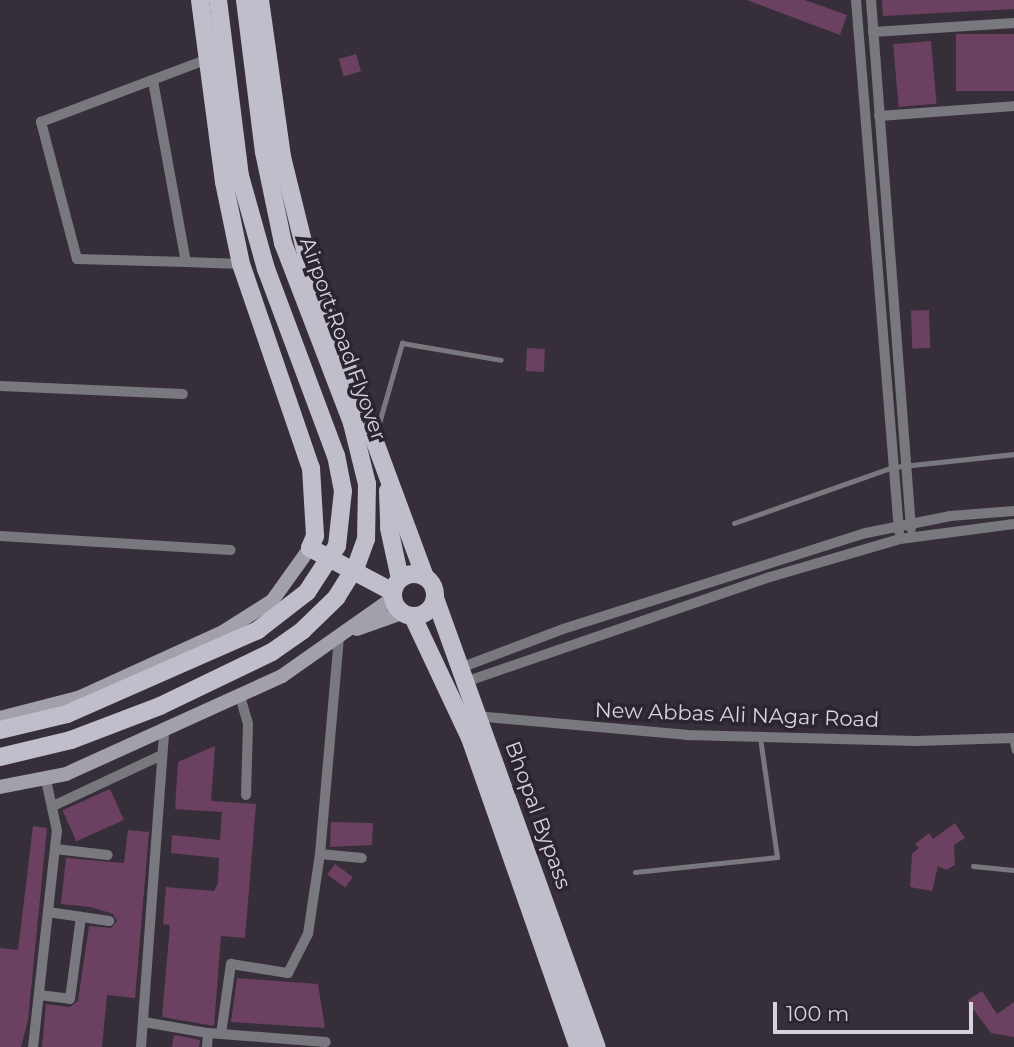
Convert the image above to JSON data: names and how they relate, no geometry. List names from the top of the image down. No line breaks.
{"streets":{"main road":["Airport Road Flyover","Bhopal Bypass"],"street":["New Abbas Ali NAgar Road"]},"crossings":[["New Abbas Ali NAgar Road","Bhopal Bypass"]],"scale_bar":"100 m"}
